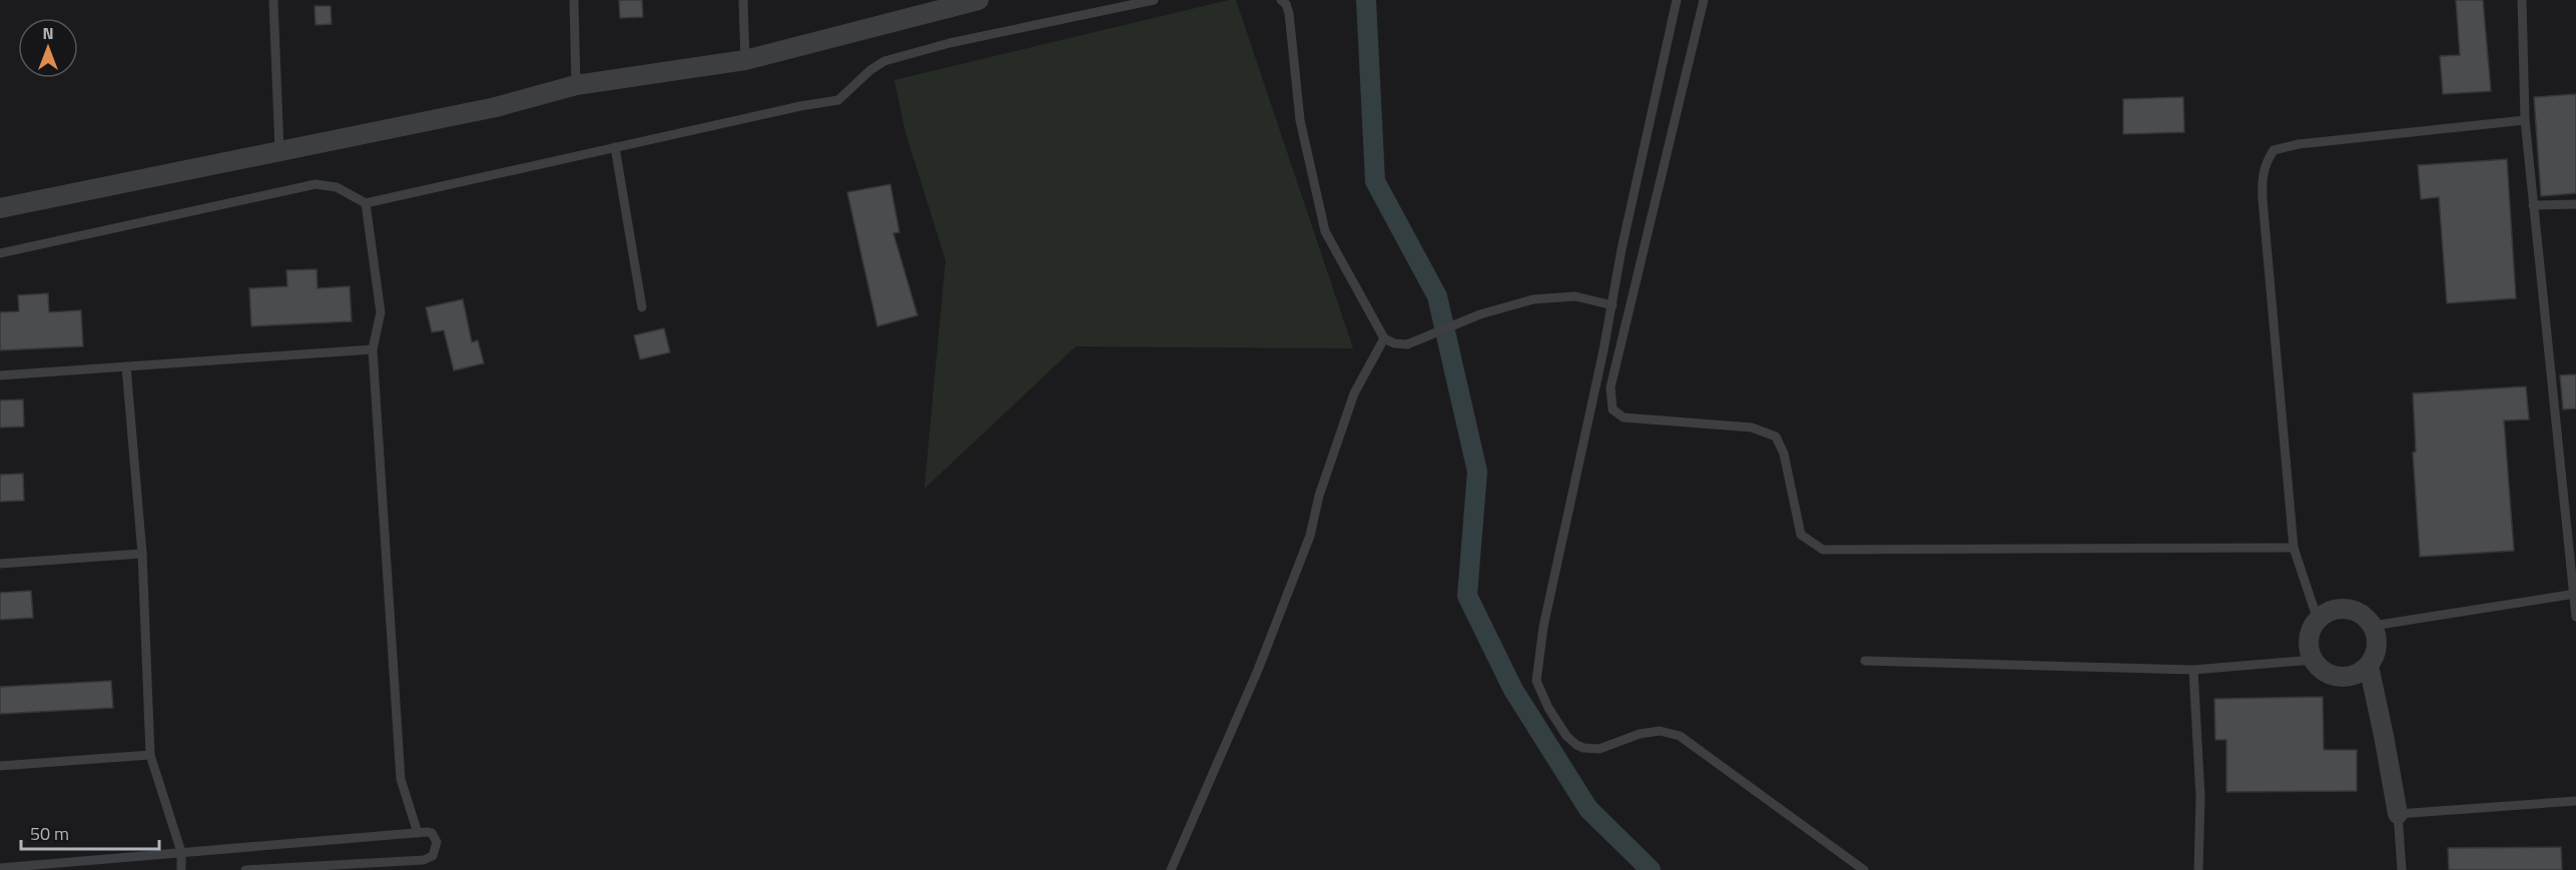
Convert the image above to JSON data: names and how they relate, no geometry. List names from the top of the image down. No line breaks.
{"scale_bar":"50 m","north":"top"}
